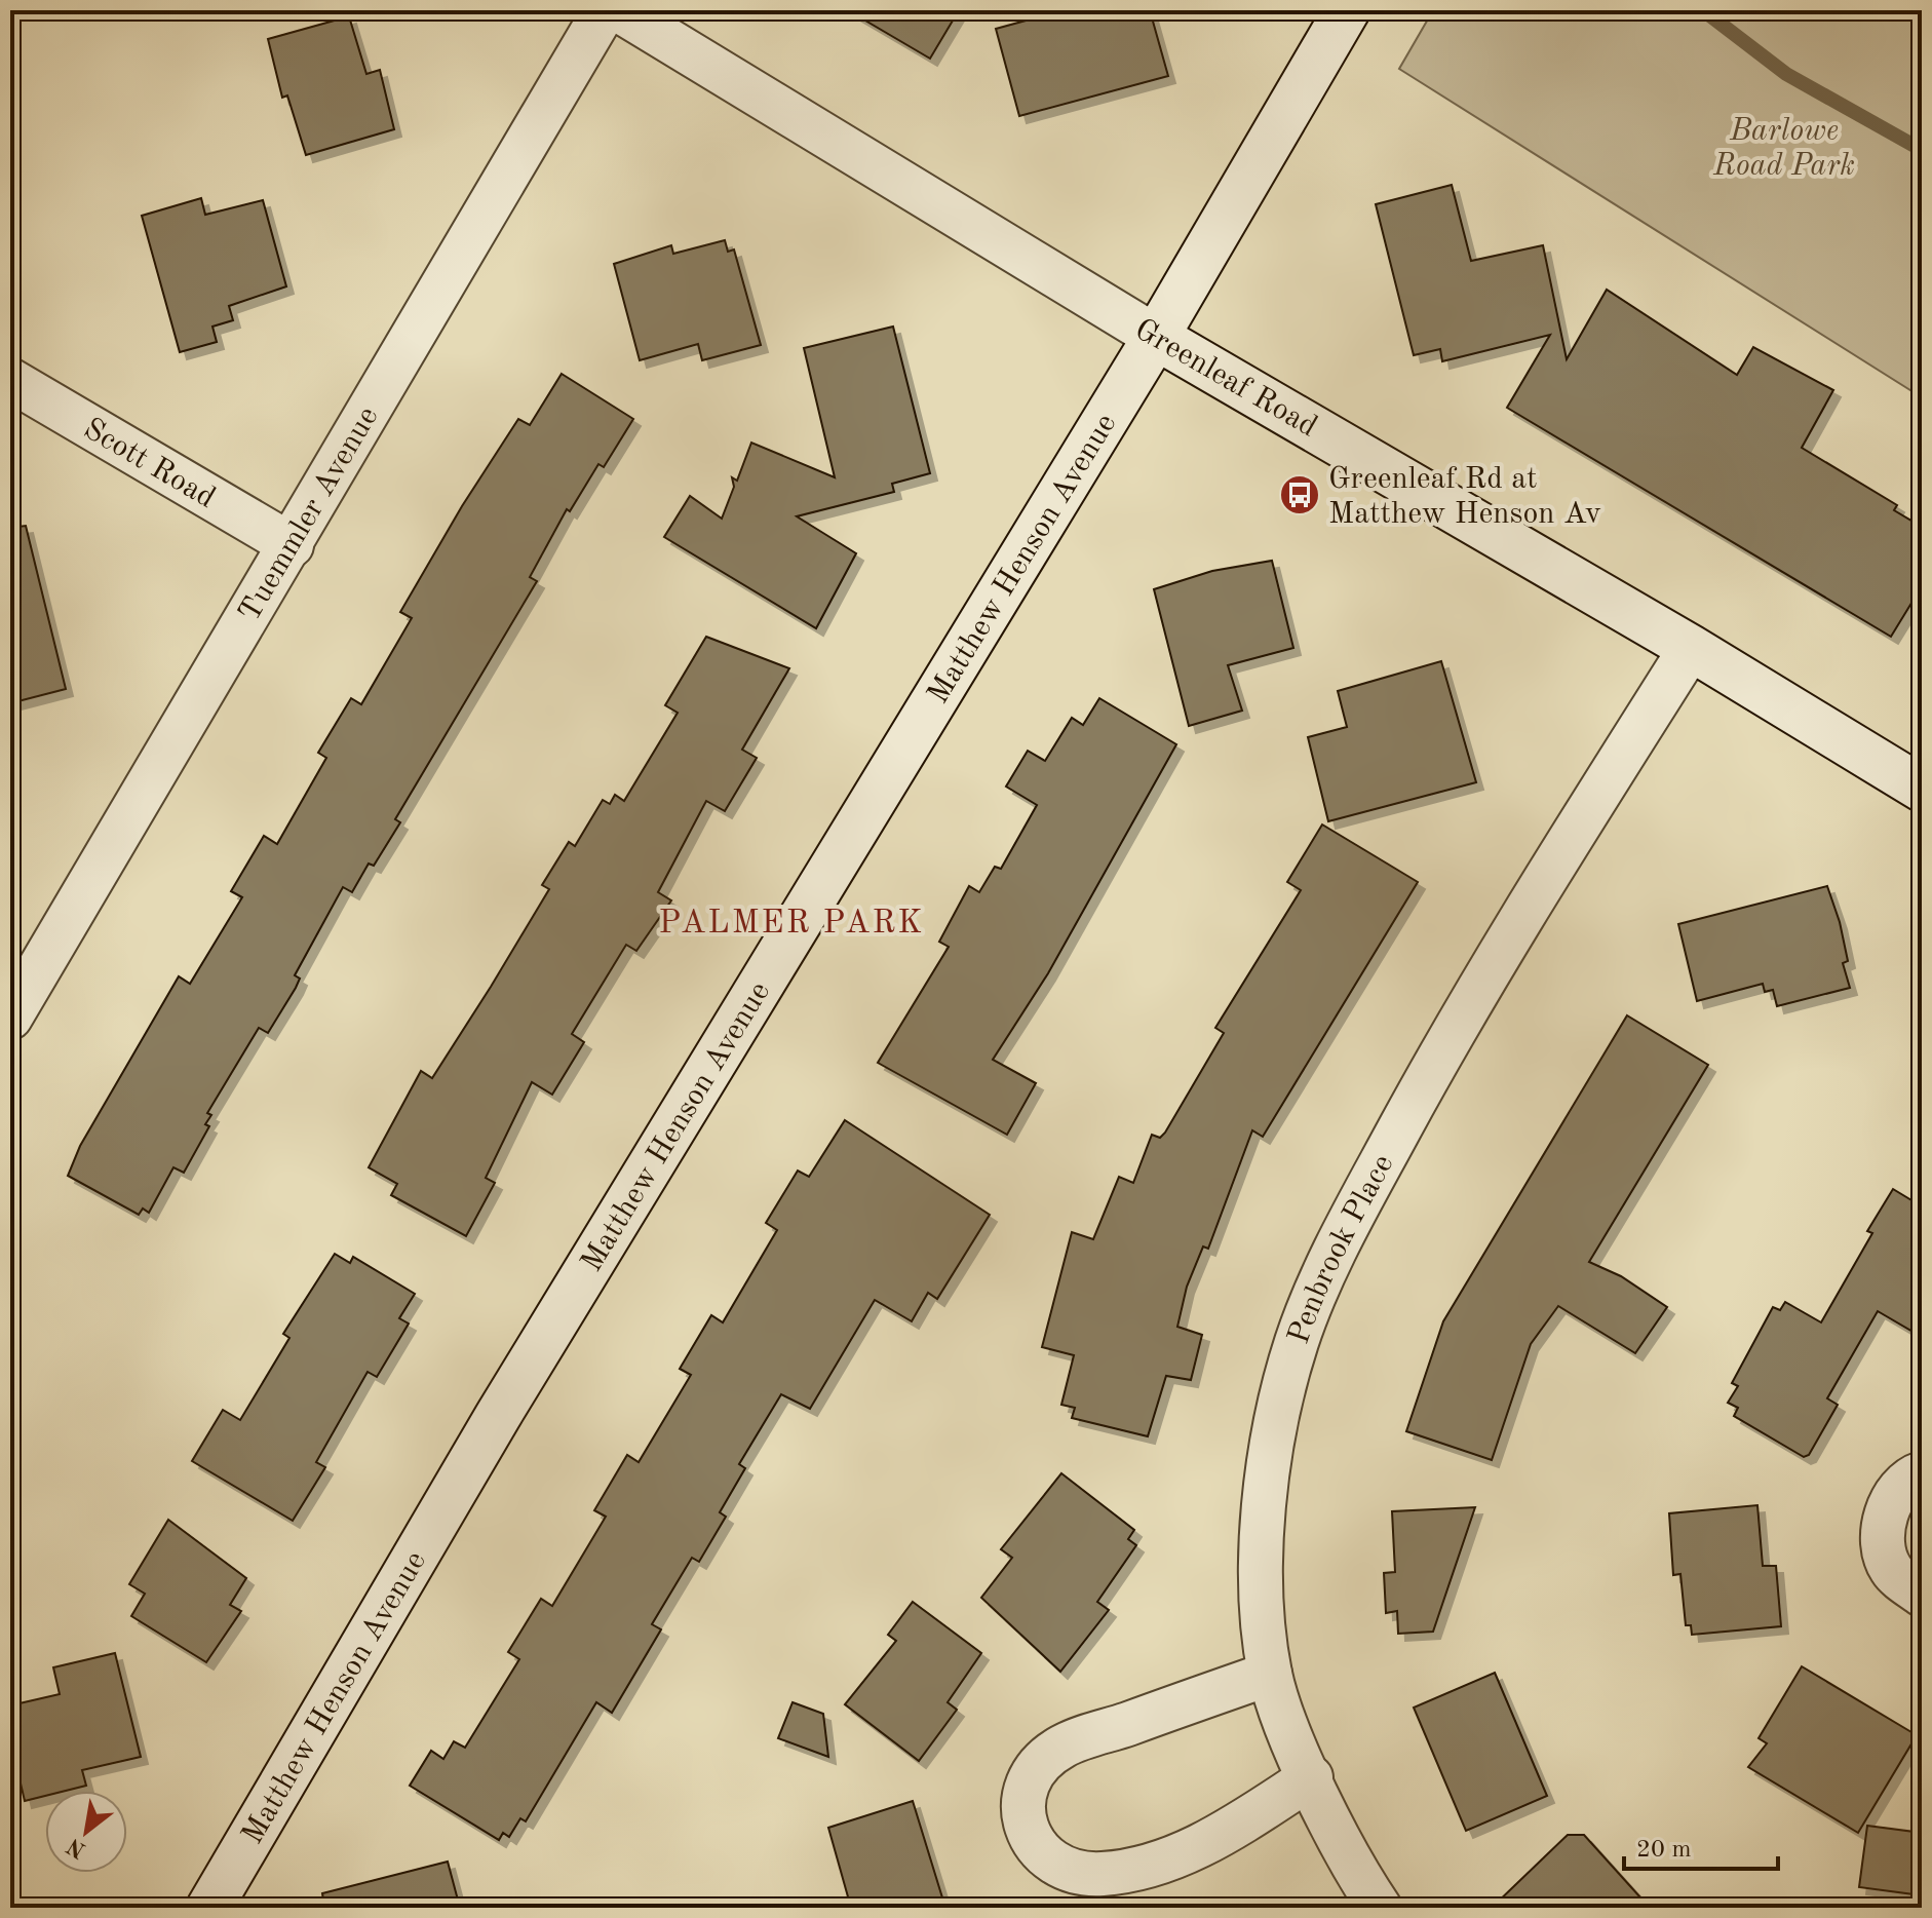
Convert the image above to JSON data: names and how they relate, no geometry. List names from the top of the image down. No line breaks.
{"streets":{"street":["Greenleaf Road","Scott Road","Tuemmler Avenue","Matthew Henson Avenue","Penbrook Place"]},"crossings":[["Greenleaf Road","Matthew Henson Avenue"],["Greenleaf Road","Penbrook Place"],["Scott Road","Tuemmler Avenue"]],"districts":["PALMER PARK"],"parks":["Barlowe Road Park"],"places":{"bus stop":["Greenleaf Rd at Matthew Henson Av"]},"scale_bar":"20 m","north":"bottom left"}
